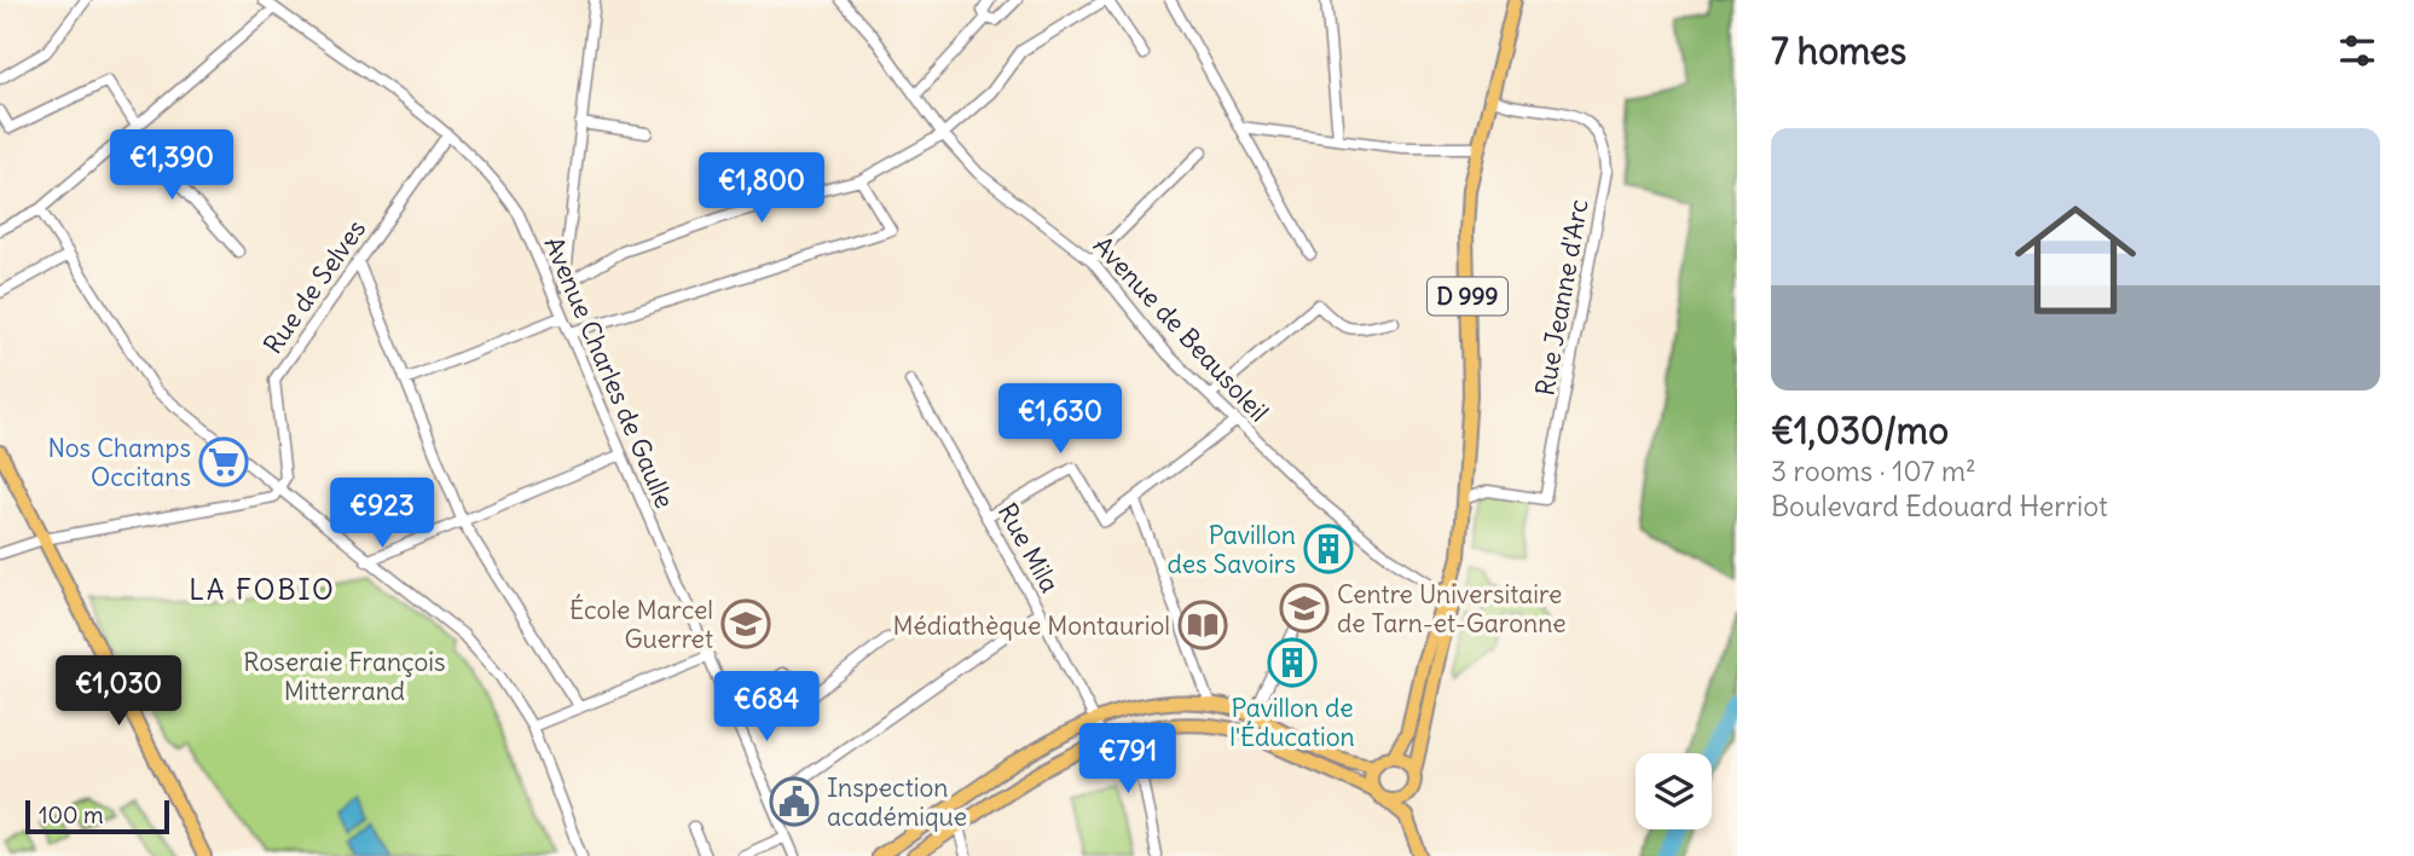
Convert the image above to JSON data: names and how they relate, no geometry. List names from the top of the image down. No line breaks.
{"streets":{"main road":["D 999"],"street":["Rue de Selves","Rue Jeanne d'Arc","Avenue de Beausoleil","Avenue Charles de Gaulle","Rue Mila"]},"crossings":[["Rue de Selves","Avenue Charles de Gaulle"],["D 999","Rue Jeanne d'Arc"],["D 999","Avenue de Beausoleil"]],"districts":["LA FOBIO"],"parks":["Roseraie François Mitterrand"],"places":{"supermarket":["Nos Champs Occitans"],"building":["Pavillon des Savoirs","Pavillon de l'Éducation"],"school or university":["Centre Universitaire de Tarn-et-Garonne","École Marcel Guerret"],"library":["Médiathèque Montauriol"],"public building":["Inspection académique"]},"scale_bar":"100 m","page":{"heading":"7 homes","list":[{"name":"€1,030/mo","note":"3 rooms · 107 m² · Boulevard Edouard Herriot"}],"price":["€1,390","€1,800","€1,630","€923","€1,030","€684","€791"],"scale":"100 m"}}
